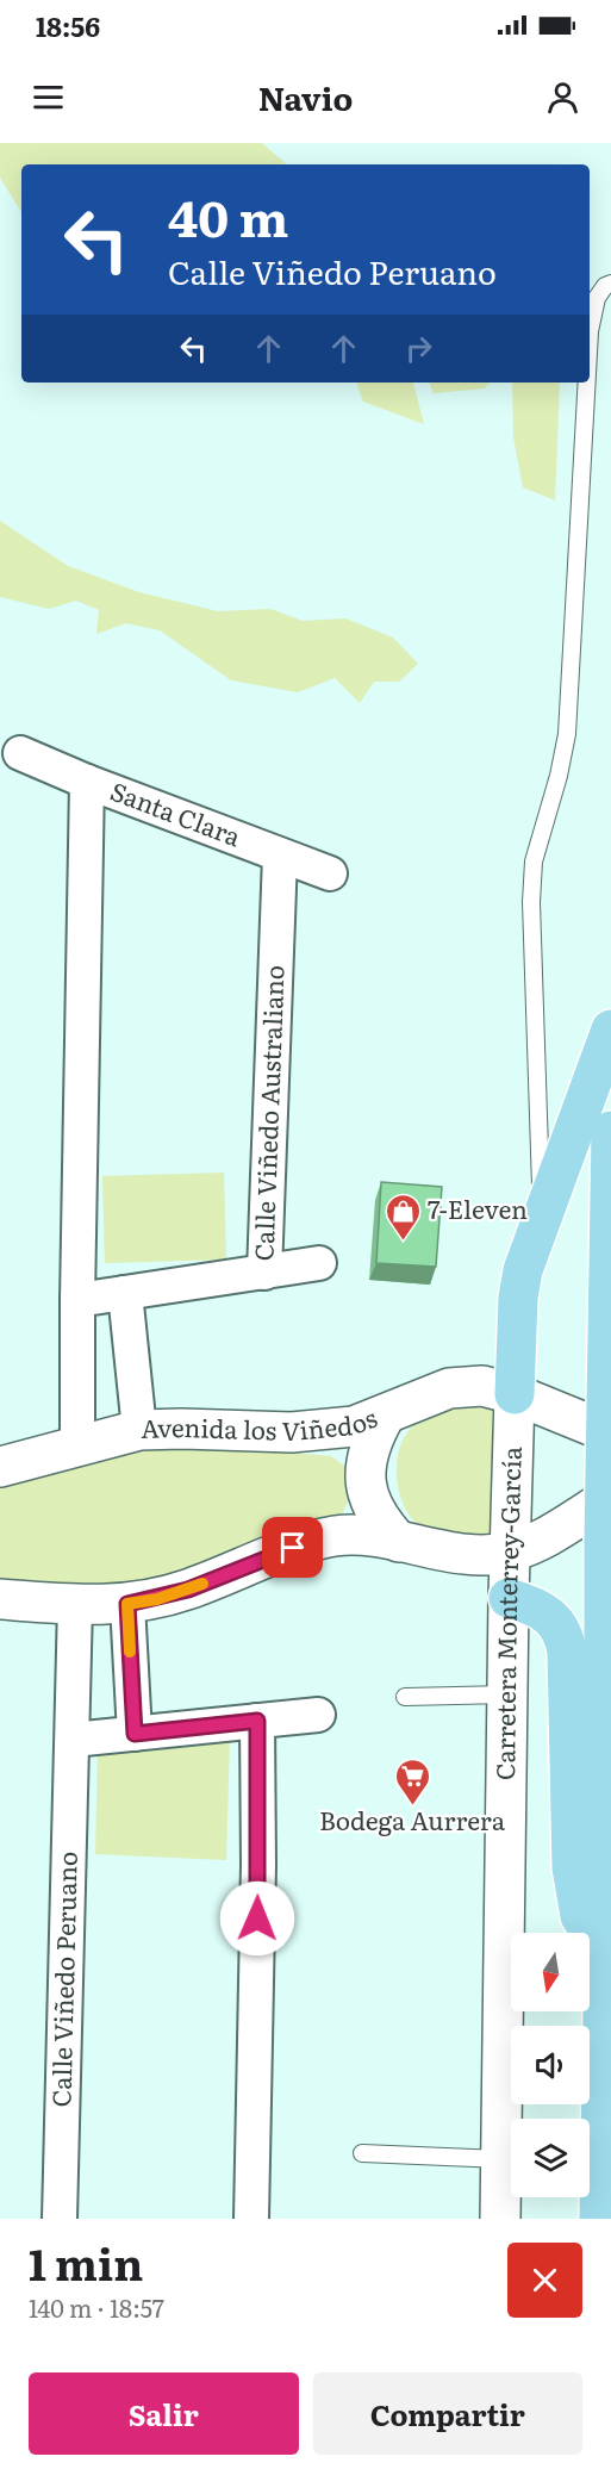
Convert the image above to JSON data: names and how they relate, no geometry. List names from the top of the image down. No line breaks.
{"streets":{"street":["Santa Clara","Calle Viñedo Australiano","Avenida los Viñedos","Carretera Monterrey-García","Calle Viñedo Peruano"]},"crossings":[["Santa Clara","Calle Viñedo Australiano"],["Avenida los Viñedos","Carretera Monterrey-García"]],"places":{"shop":["7-Eleven"],"supermarket":["Bodega Aurrera"]},"north":"bottom","page":{"status":"18:56","header":"Navio","turn":["40 m","Calle Viñedo Peruano"],"heading":["1 min","140 m · 18:57"],"buttons":["Salir","Compartir"]}}
